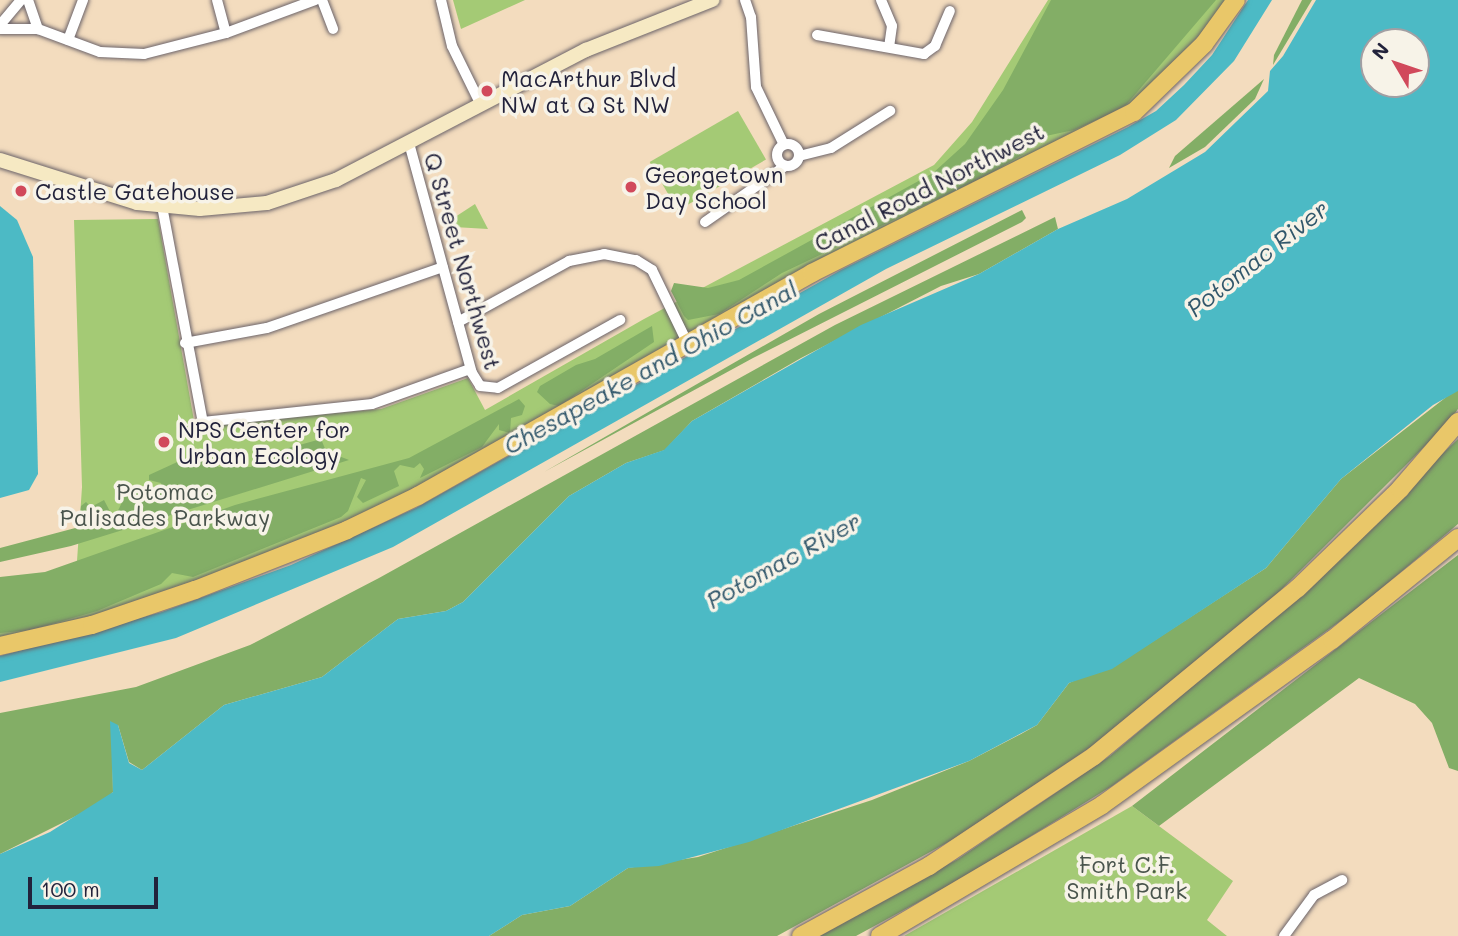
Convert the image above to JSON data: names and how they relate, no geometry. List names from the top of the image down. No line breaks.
{"streets":{"highway":["Canal Road Northwest"],"street":["Q Street Northwest"]},"water":["Potomac River","Chesapeake and Ohio Canal"],"parks":["Potomac Palisades Parkway","Fort C.F. Smith Park"],"places":["MacArthur Blvd NW at Q St NW","Georgetown Day School","Castle Gatehouse","NPS Center for Urban Ecology"],"scale_bar":"100 m","north":"top left"}
